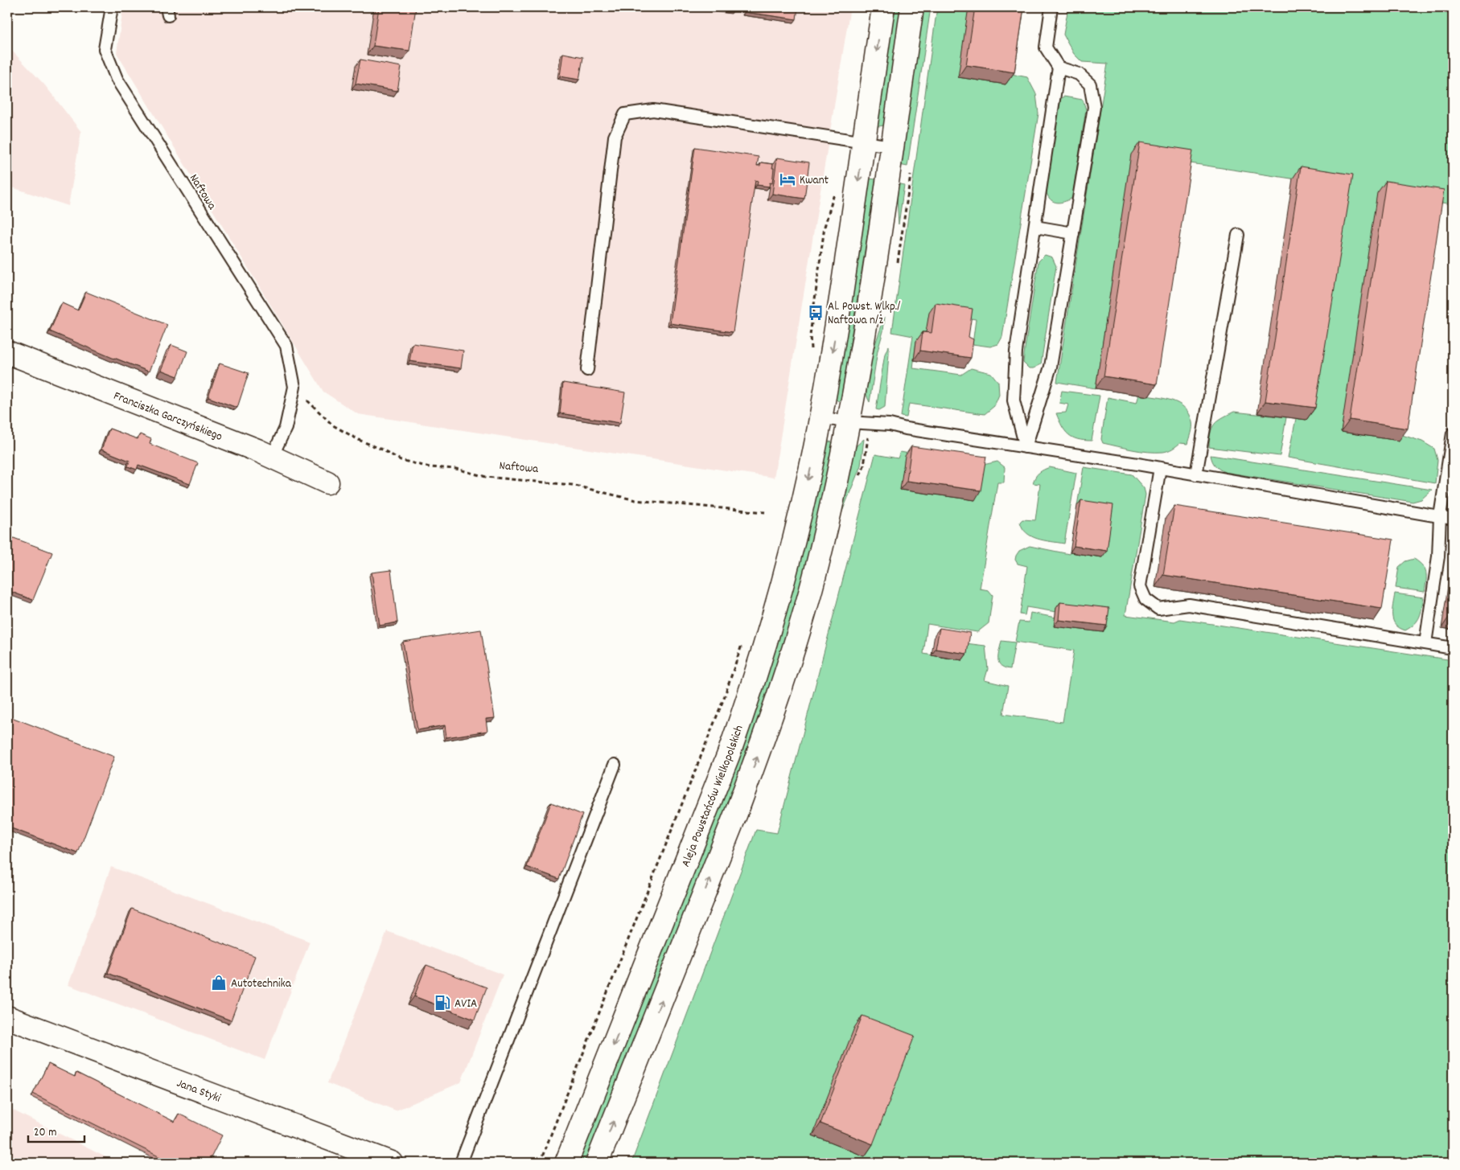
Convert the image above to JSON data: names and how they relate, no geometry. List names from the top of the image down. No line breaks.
{"streets":{"main road":["Franciszka Garczyńskiego","Aleja Powstańców Wielkopolskich","Jana Styki"],"lane":["Naftowa"]},"crossings":[["Naftowa","Franciszka Garczyńskiego"]],"places":{"hotel":["Kwant"],"bus stop":["Al. Powst. Wlkp./ Naftowa n/ż"],"shop":["Autotechnika"],"fuel station":["AVIA"]},"scale_bar":"20 m"}
